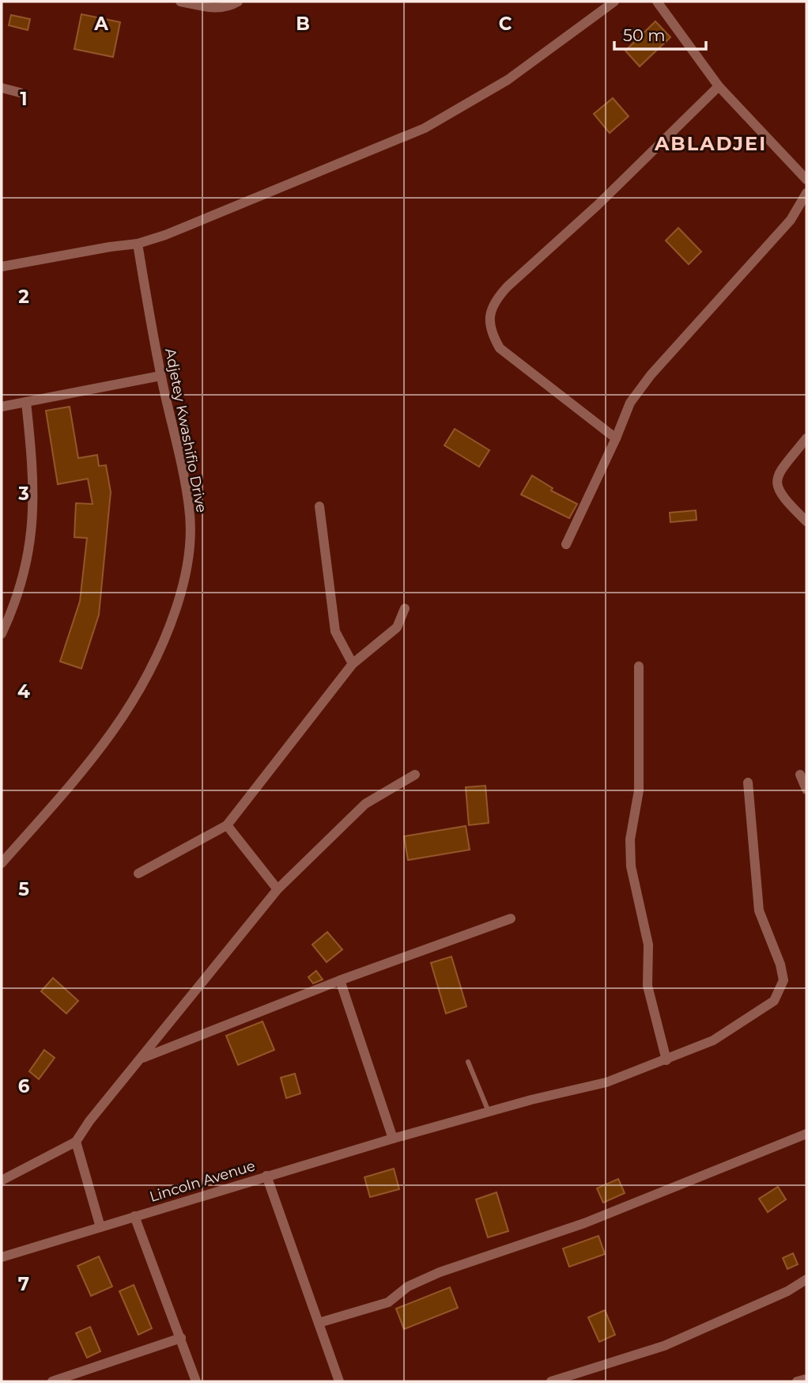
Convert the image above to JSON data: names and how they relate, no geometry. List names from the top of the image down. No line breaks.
{"streets":{"street":["Adjetey Kwashifio Drive","Lincoln Avenue"]},"districts":["ABLADJEI"],"scale_bar":"50 m","grid":{"columns":["A","B","C"],"rows":["1","2","3","4","5","6","7"]}}
